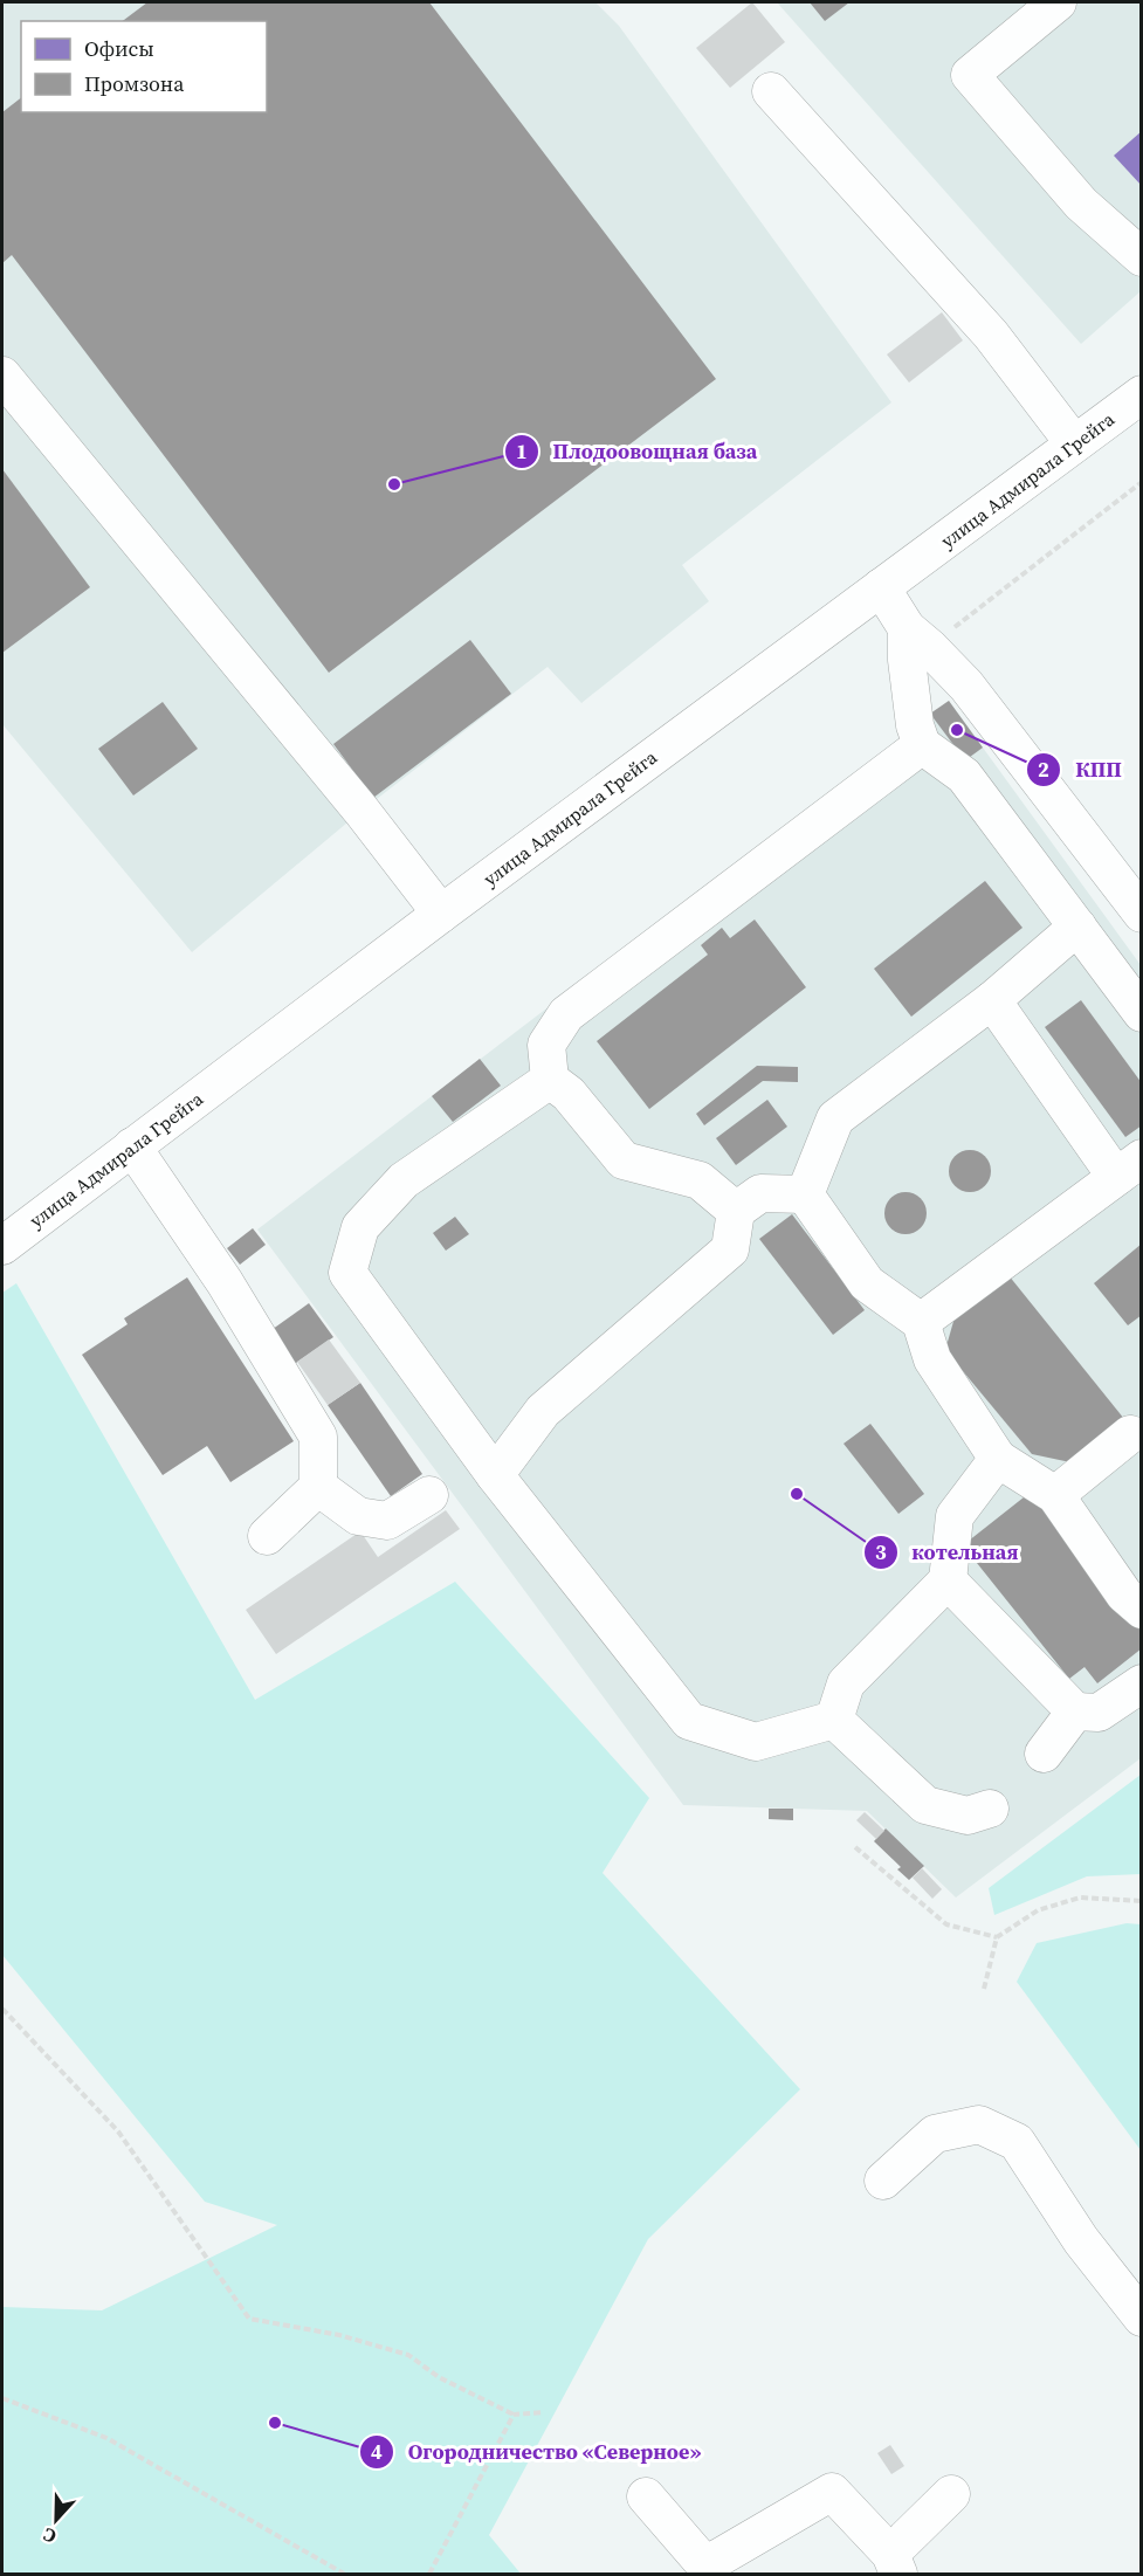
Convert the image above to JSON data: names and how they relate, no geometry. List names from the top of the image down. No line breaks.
{"streets":{"street":["улица Адмирала Грейга"]},"places":["Плодоовощная база","КПП","котельная","Огородничество «Северное»"],"legend":["Офисы","Промзона"],"north":"bottom"}
